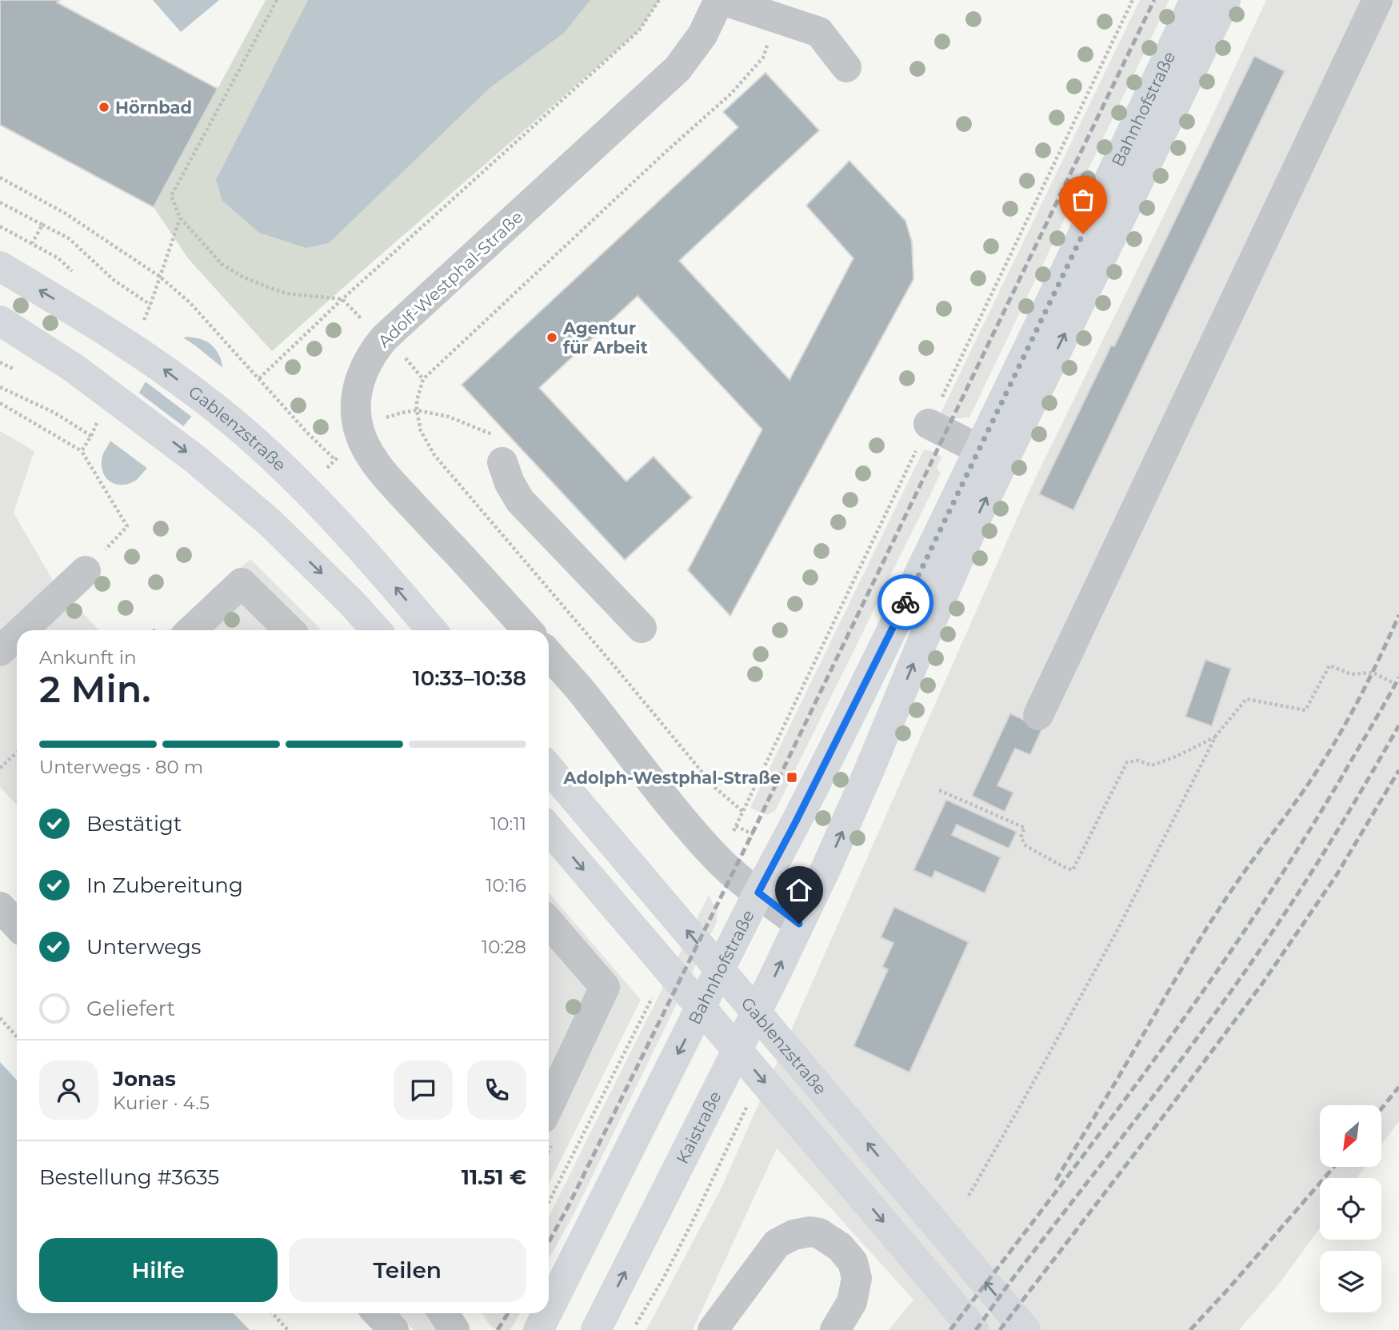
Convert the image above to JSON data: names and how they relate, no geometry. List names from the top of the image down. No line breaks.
{"streets":{"main road":["Bahnhofstraße","Gablenzstraße","Kaistraße"],"street":["Adolf-Westphal-Straße"]},"crossings":[["Bahnhofstraße","Kaistraße"]],"one_way":["Kaistraße"],"places":{"other":["Hörnbad","Agentur für Arbeit"],"transit":["Adolph-Westphal-Straße"]},"north":"bottom left","page":{"heading":["2 Min.","Ankunft in","10:33–10:38"],"panel":["Jonas","Kurier · 4.5","Bestellung #3635","11.51 €"],"bar":"Unterwegs · 80 m","list":[["Bestätigt","10:11"],["In Zubereitung","10:16"],["Unterwegs","10:28"],"Geliefert"],"buttons":["Hilfe","Teilen"]}}
